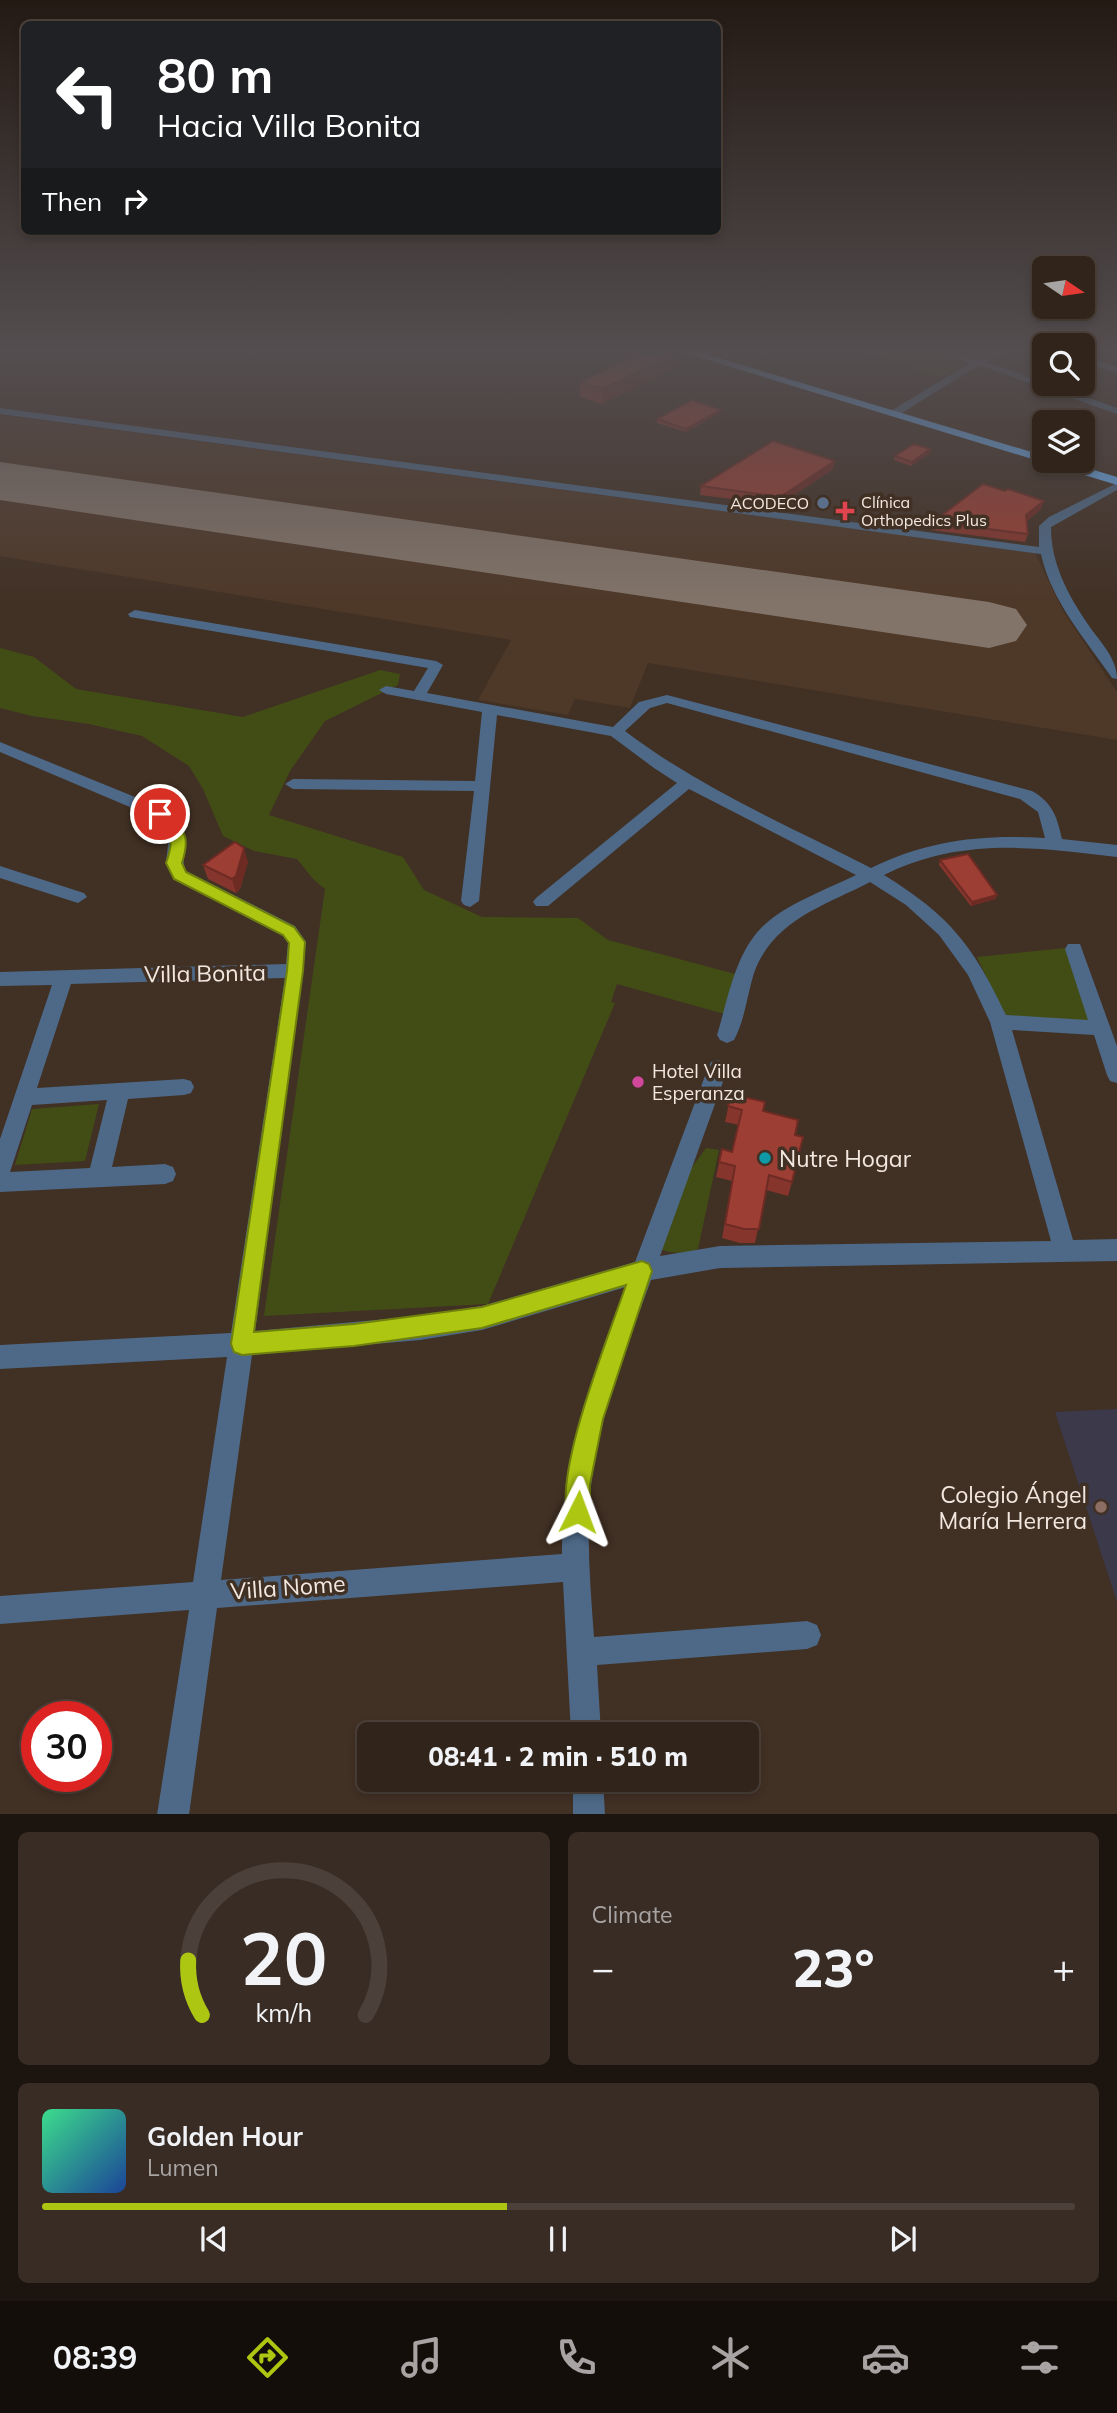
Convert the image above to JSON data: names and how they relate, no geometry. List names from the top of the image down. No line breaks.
{"streets":{"street":["Villa Bonita","Villa Nome"]},"crossings":[["Villa Bonita","Villa Nome"]],"places":{"other":["ACODECO","Hotel Villa Esperanza","Nutre Hogar","Colegio Ángel María Herrera"],"health":["Clínica Orthopedics Plus"]},"north":"right","page":{"turn":["80 m","Hacia Villa Bonita"],"then":"Then","limit":"30","trip":"08:41 · 2 min · 510 m","tile":"Climate","heat":["−","23°","+"],"song":["Golden Hour","Lumen"],"tabs":"08:39","gauge":["20","km/h"]}}
